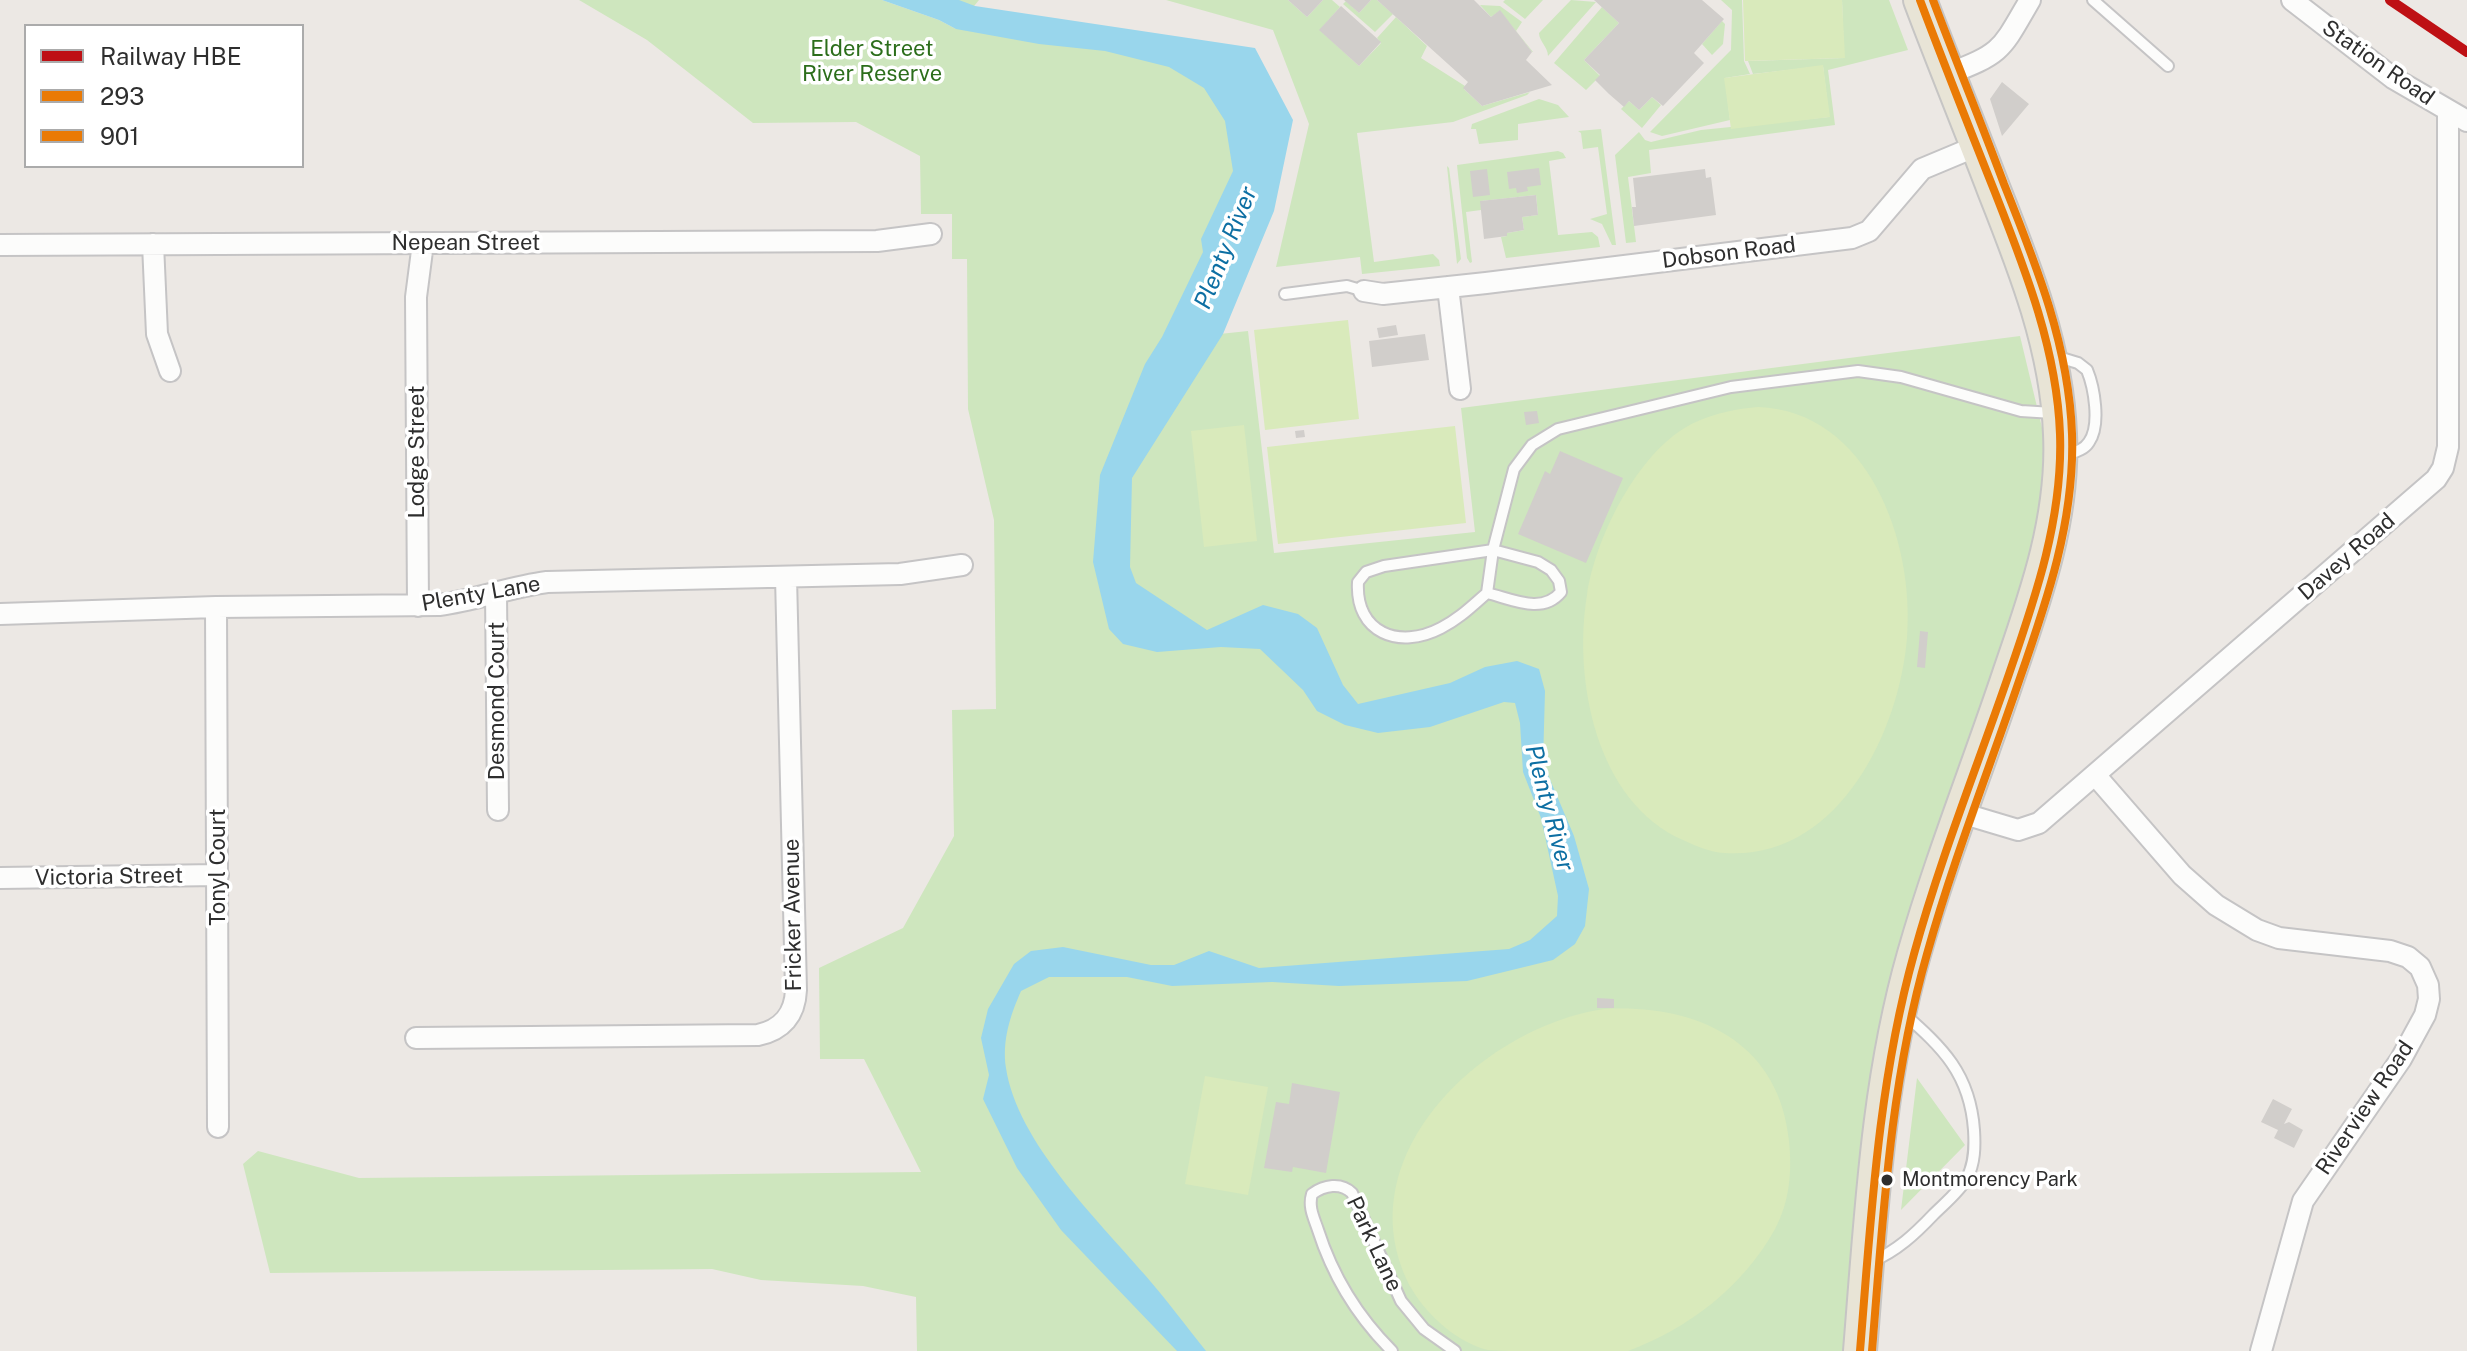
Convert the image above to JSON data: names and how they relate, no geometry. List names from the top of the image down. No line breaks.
{"streets":{"street":["Station Road","Nepean Street","Dobson Road","Lodge Street","Davey Road","Plenty Lane","Desmond Court","Tonyl Court","Victoria Street","Fricker Avenue","Riverview Road"],"lane":["Park Lane"]},"crossings":[["Station Road","Davey Road"],["Nepean Street","Lodge Street"],["Lodge Street","Plenty Lane"],["Davey Road","Riverview Road"],["Plenty Lane","Desmond Court"],["Plenty Lane","Tonyl Court"],["Plenty Lane","Fricker Avenue"],["Tonyl Court","Victoria Street"]],"water":["Plenty River"],"parks":["Elder Street River Reserve"],"places":["Montmorency Park"],"lines":["rail line HBE","transit line 293","transit line 901"],"legend":["Railway HBE","293","901"]}
